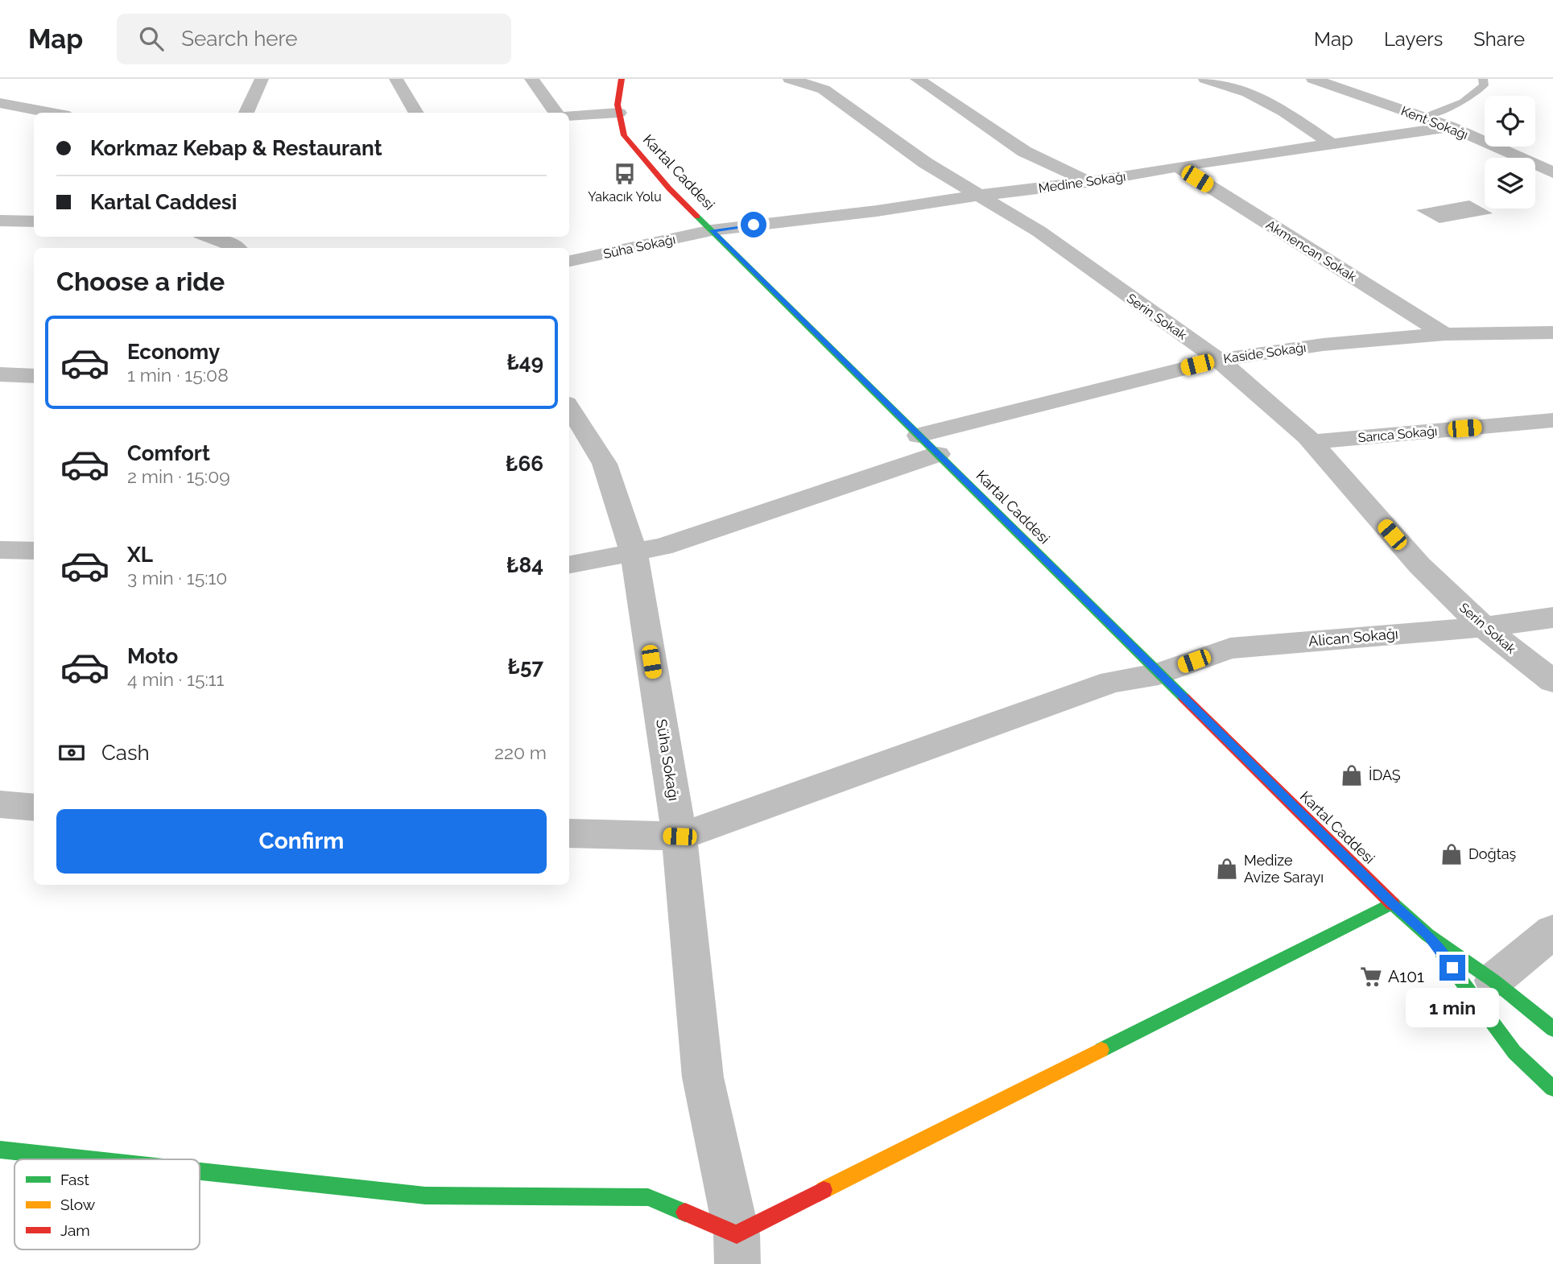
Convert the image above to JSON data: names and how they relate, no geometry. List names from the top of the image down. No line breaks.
{"streets":{"main road":["Kartal Caddesi"],"street":["Kent Sokağı","Medine Sokağı","Süha Sokağı","Akmencan Sokak","Serin Sokak","Kaside Sokağı","Sarıca Sokağı","Alican Sokağı"]},"crossings":[["Kent Sokağı","Medine Sokağı"],["Kartal Caddesi","Medine Sokağı"],["Kartal Caddesi","Süha Sokağı"],["Kartal Caddesi","Kaside Sokağı"],["Kartal Caddesi","Alican Sokağı"],["Medine Sokağı","Süha Sokağı"],["Medine Sokağı","Akmencan Sokak"],["Medine Sokağı","Serin Sokak"],["Süha Sokağı","Alican Sokağı"],["Akmencan Sokak","Kaside Sokağı"],["Serin Sokak","Kaside Sokağı"],["Serin Sokak","Sarıca Sokağı"],["Serin Sokak","Alican Sokağı"]],"places":{"bus stop":["Yakacık Yolu"],"shop":["İDAŞ","Doğtaş","Medize Avize Sarayı"],"supermarket":["A101"]},"legend":["Fast","Slow","Jam"],"page":{"header":"Map","search":"Search here","nav":["Map","Layers","Share"],"banner":["Korkmaz Kebap & Restaurant","Kartal Caddesi"],"heading":"Choose a ride","list":[{"name":"Economy","note":"1 min · 15:08","value":"₺49"},{"name":"Comfort","note":"2 min · 15:09","value":"₺66"},{"name":"XL","note":"3 min · 15:10","value":"₺84"},{"name":"Moto","note":"4 min · 15:11","value":"₺57"}],"pay":["Cash","220 m"],"buttons":"Confirm","bubble":"1 min"}}
